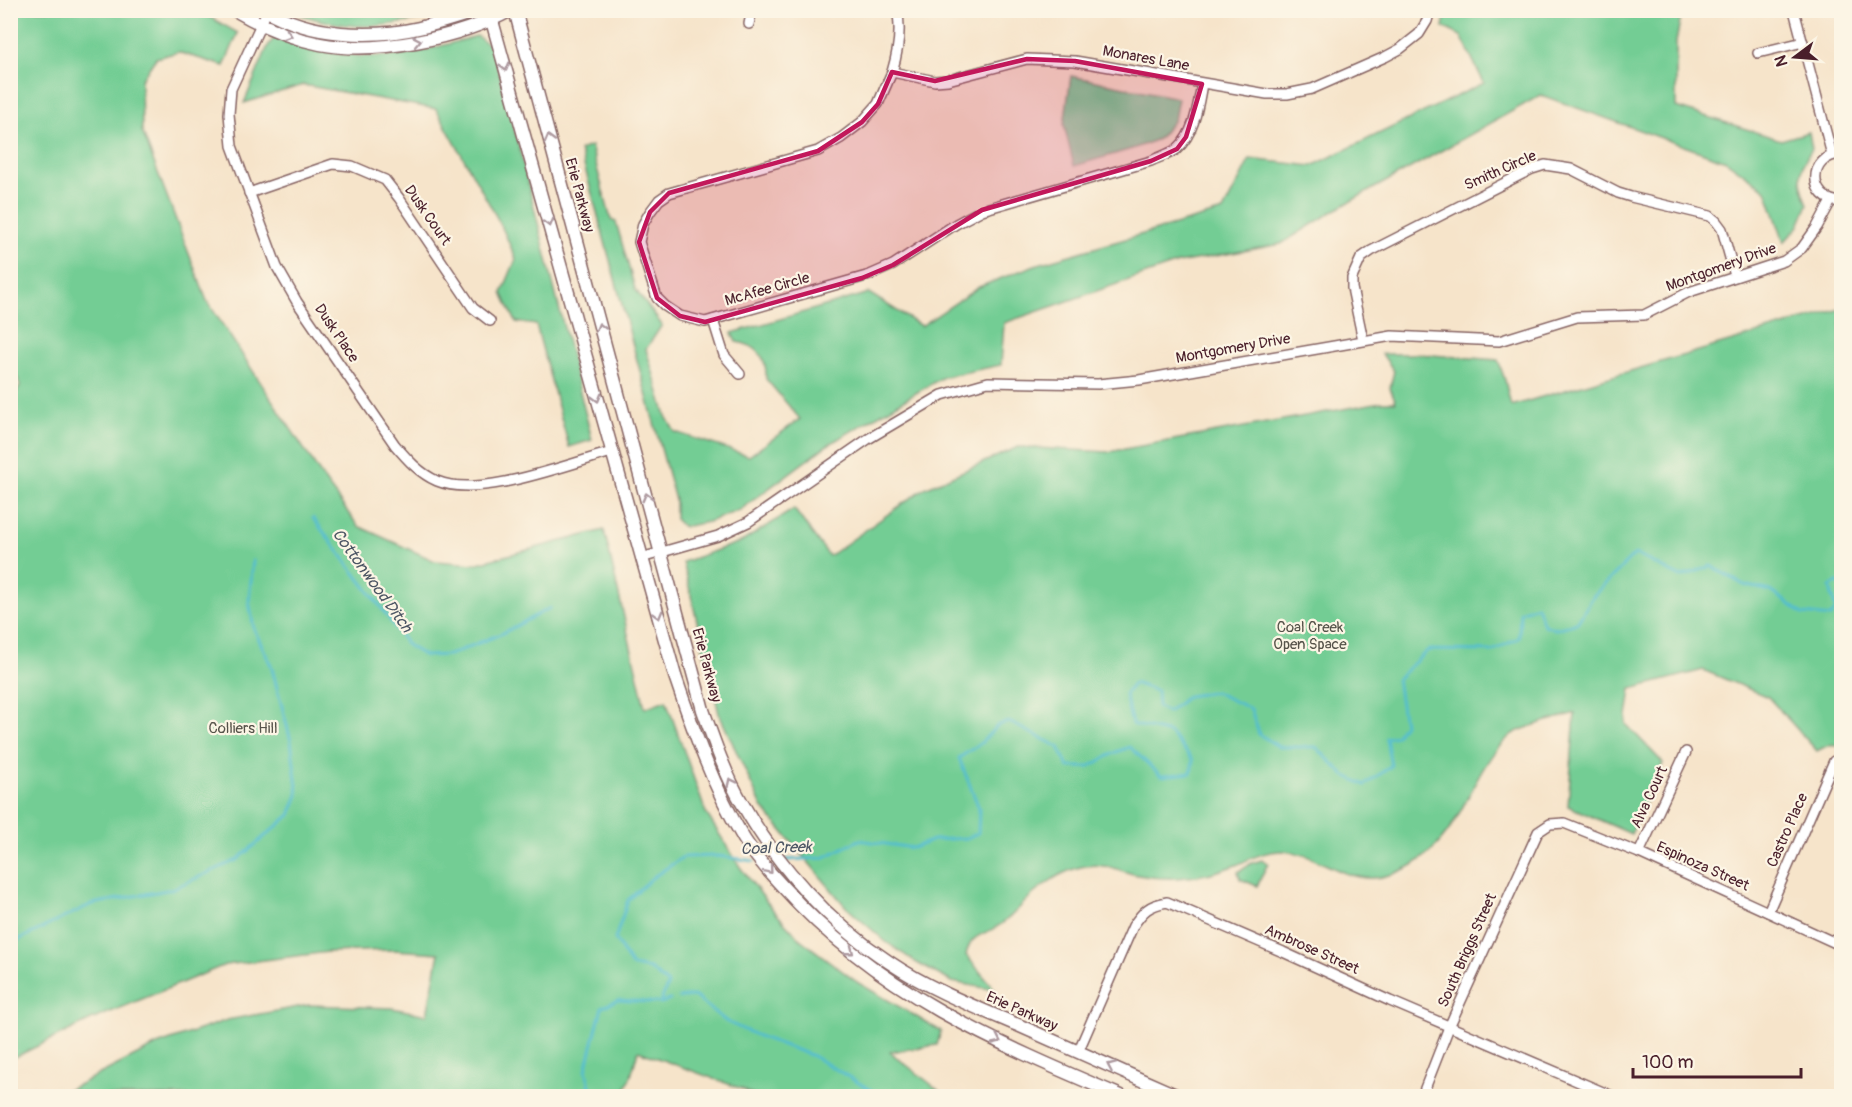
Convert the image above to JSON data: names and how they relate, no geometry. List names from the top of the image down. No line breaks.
{"streets":{"main road":["Erie Parkway"],"street":["Monares Lane","Smith Circle","Dusk Court","Montgomery Drive","McAfee Circle","Dusk Place","Alva Court","Castro Place","Espinoza Street","Ambrose Street","South Briggs Street"]},"crossings":[["Monares Lane","McAfee Circle"],["Smith Circle","Montgomery Drive"],["Erie Parkway","Montgomery Drive"],["Erie Parkway","Dusk Place"],["Erie Parkway","Ambrose Street"],["Dusk Court","Dusk Place"],["Alva Court","Espinoza Street"],["Castro Place","Espinoza Street"],["Espinoza Street","South Briggs Street"],["Ambrose Street","South Briggs Street"]],"water":["Cottonwood Ditch","Coal Creek"],"parks":["Coal Creek Open Space","Colliers Hill"],"scale_bar":"100 m","north":"left"}
